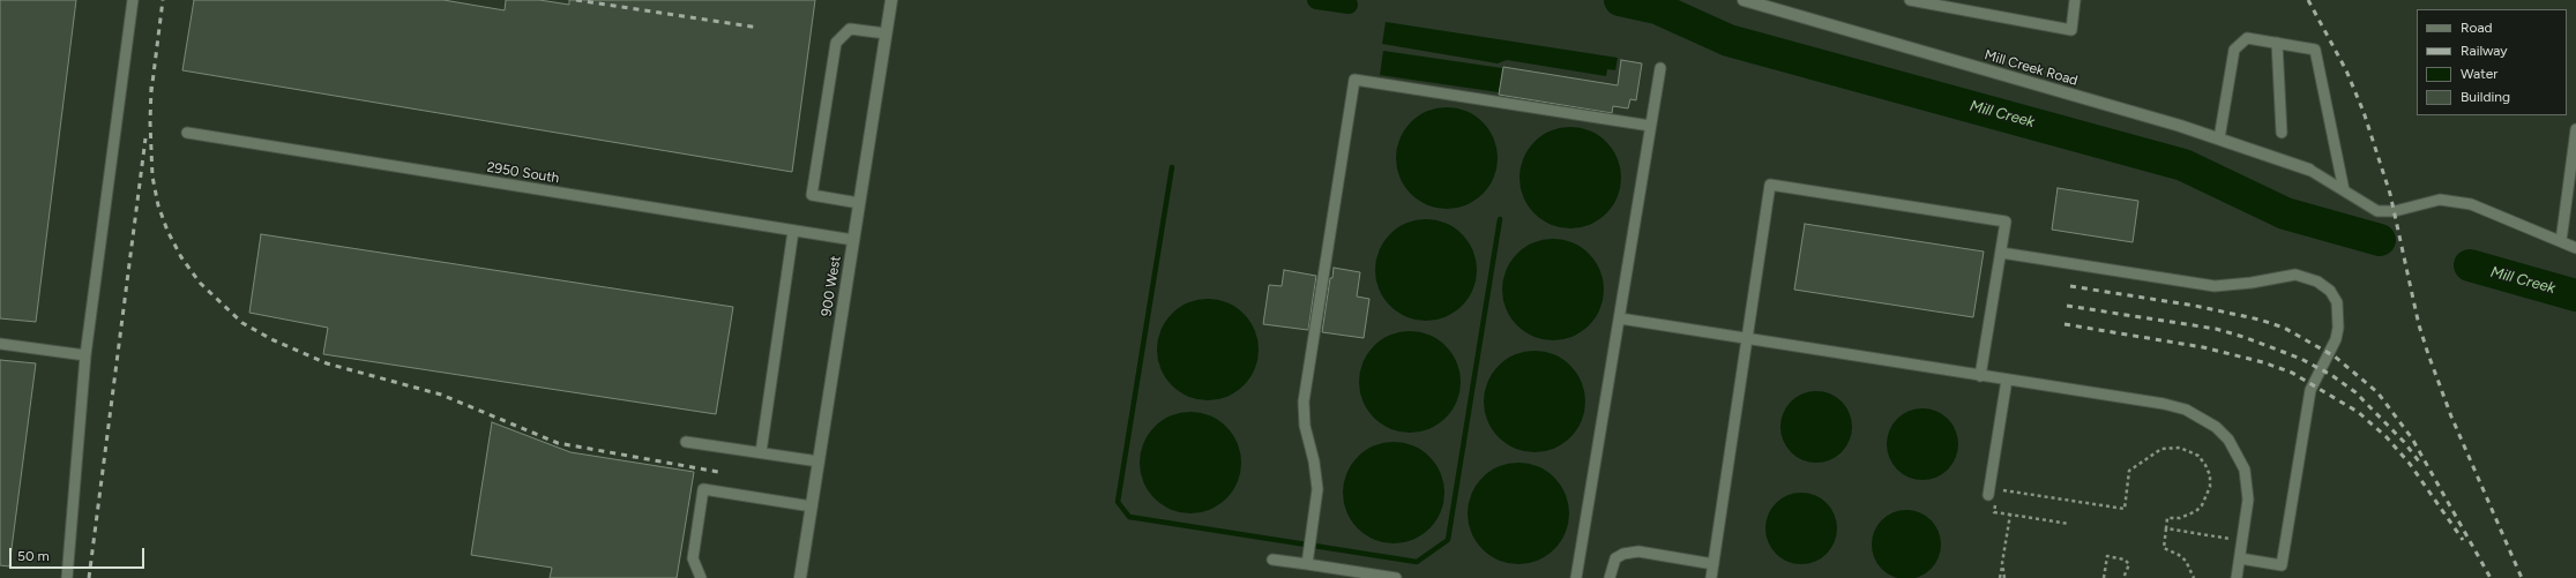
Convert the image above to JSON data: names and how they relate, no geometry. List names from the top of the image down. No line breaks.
{"streets":{"main road":["Mill Creek Road","900 West"],"lane":["2950 South"]},"crossings":[["2950 South","900 West"]],"water":["Mill Creek"],"legend":["Road","Railway","Water","Building"],"scale_bar":"50 m"}
